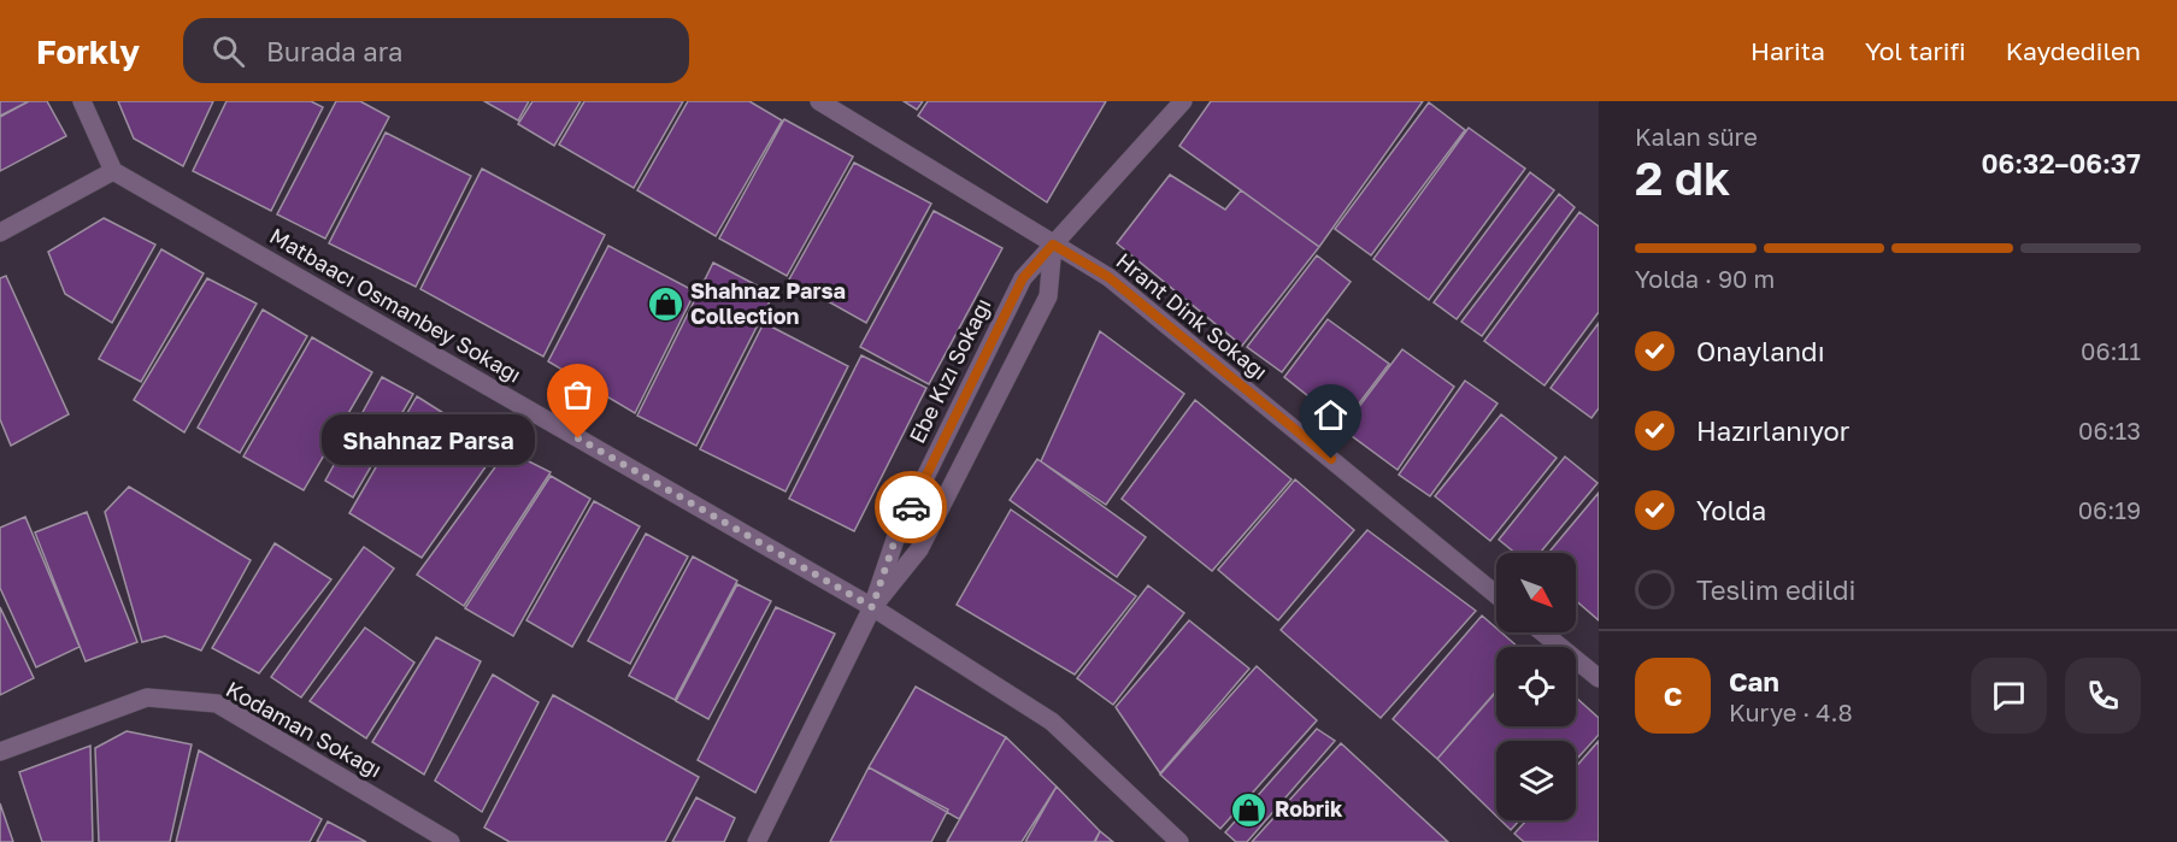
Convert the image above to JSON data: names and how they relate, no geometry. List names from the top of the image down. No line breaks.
{"streets":{"street":["Matbaacı Osmanbey Sokağı","Hrant Dink Sokağı","Ebe Kızı Sokağı","Kodaman Sokağı"]},"crossings":[["Matbaacı Osmanbey Sokağı","Ebe Kızı Sokağı"],["Hrant Dink Sokağı","Ebe Kızı Sokağı"]],"places":{"shop":["Shahnaz Parsa Collection","Robrik"],"other":["Shahnaz Parsa"]},"north":"bottom right","page":{"header":"Forkly","search":"Burada ara","nav":["Harita","Yol tarifi","Kaydedilen"],"heading":["2 dk","Kalan süre","06:32–06:37"],"panel":["Can","Kurye · 4.8"],"bar":"Yolda · 90 m","list":[["Onaylandı","06:11"],["Hazırlanıyor","06:13"],["Yolda","06:19"],"Teslim edildi"],"bubble":"Shahnaz Parsa","round":"C"}}
